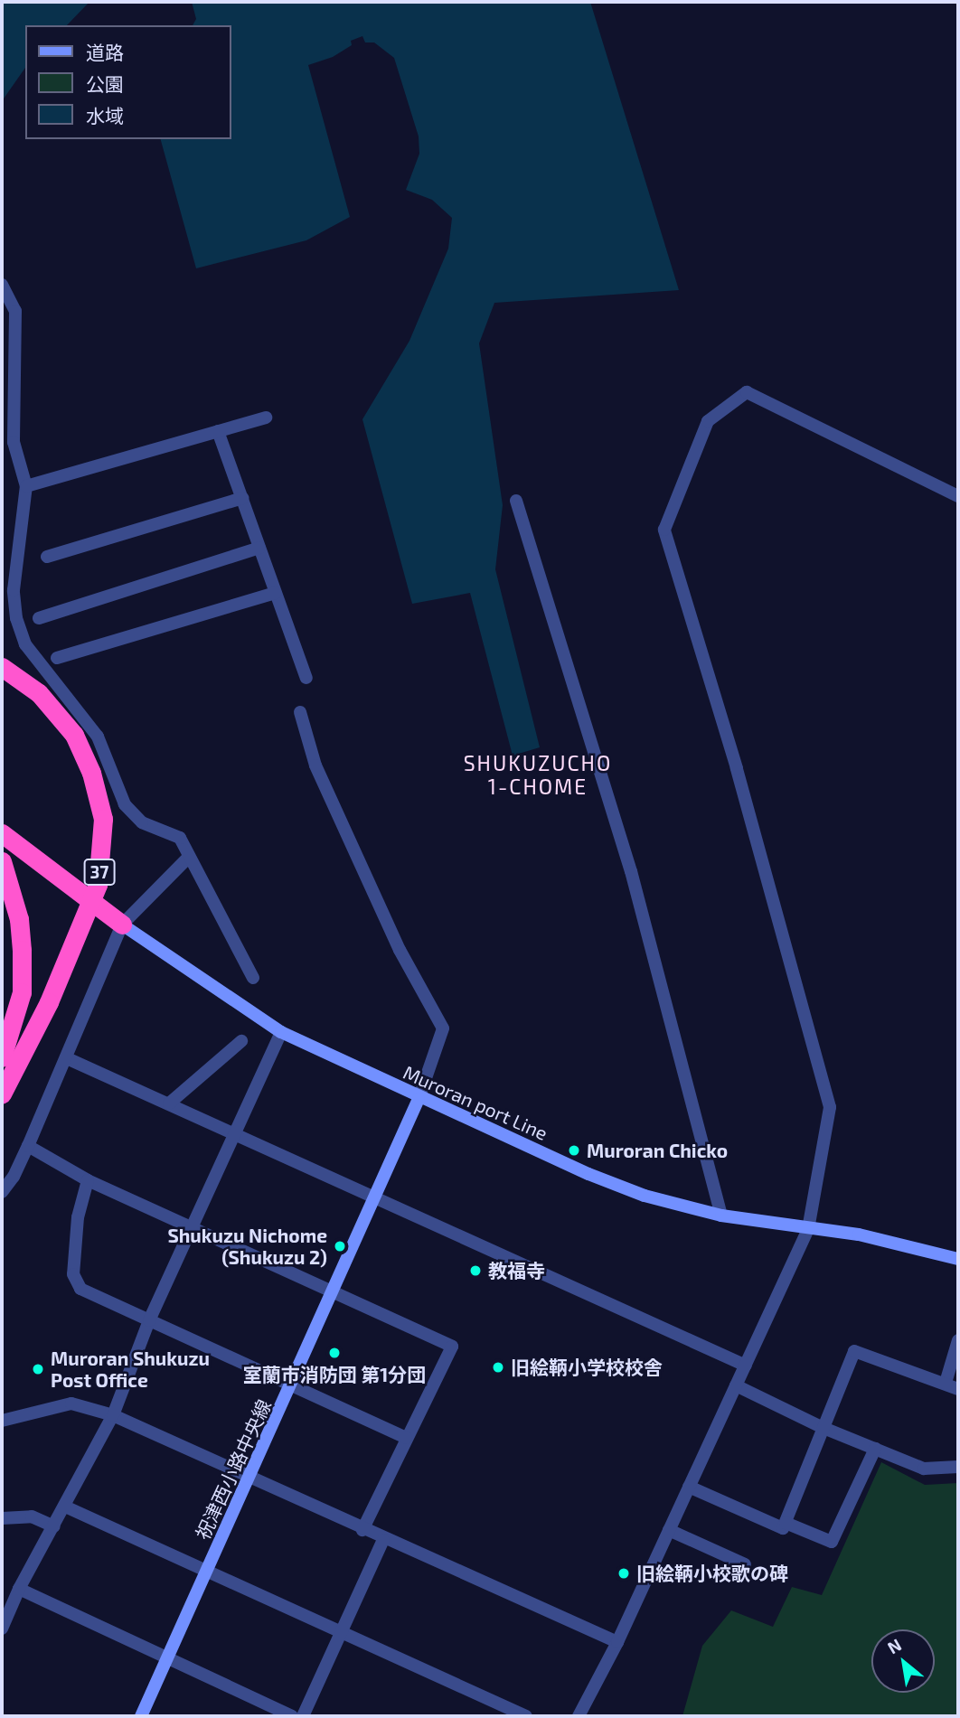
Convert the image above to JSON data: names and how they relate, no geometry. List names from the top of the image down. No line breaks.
{"streets":{"highway":["37"],"main road":["Muroran port Line","祝津西小路中央線"]},"crossings":[["37","Muroran port Line"],["Muroran port Line","祝津西小路中央線"]],"districts":["SHUKUZUCHO 1-CHOME"],"places":["Muroran Chicko","Shukuzu Nichome (Shukuzu 2)","教福寺","室蘭市消防団 第1分団","旧絵鞆小学校校舎","Muroran Shukuzu Post Office","旧絵鞆小校歌の碑"],"legend":["道路","公園","水域"],"north":"top left"}
